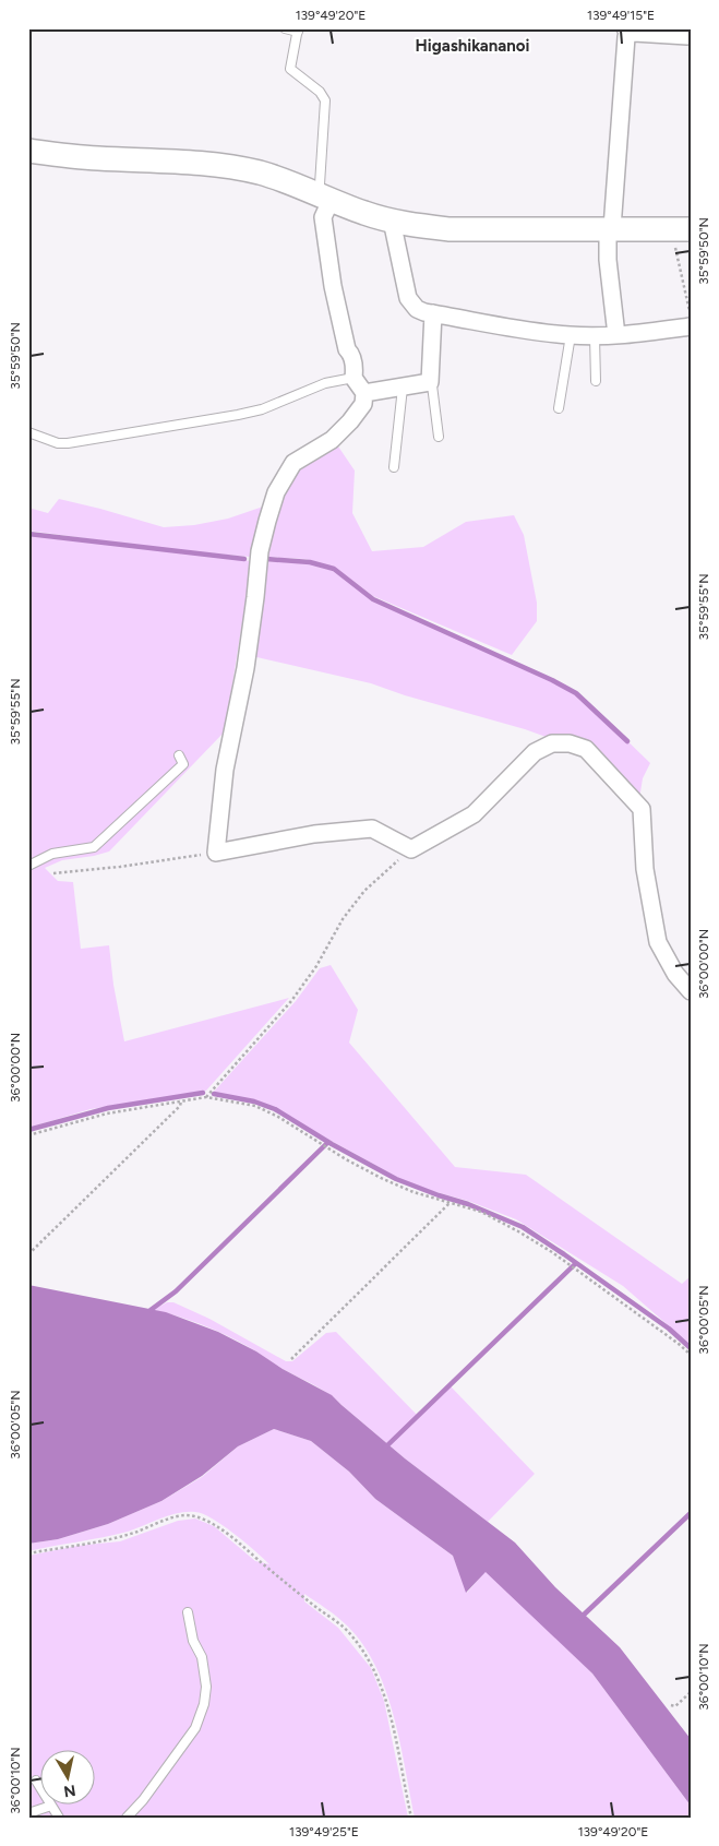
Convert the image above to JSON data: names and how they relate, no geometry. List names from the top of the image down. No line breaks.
{"districts":["Higashikananoi"],"north":"bottom","coordinates":["139°49'20\"E","139°49'15\"E","35°59'50\"N","35°59'55\"N","36°00'00\"N","36°00'05\"N","36°00'10\"N","139°49'25\"E"]}
